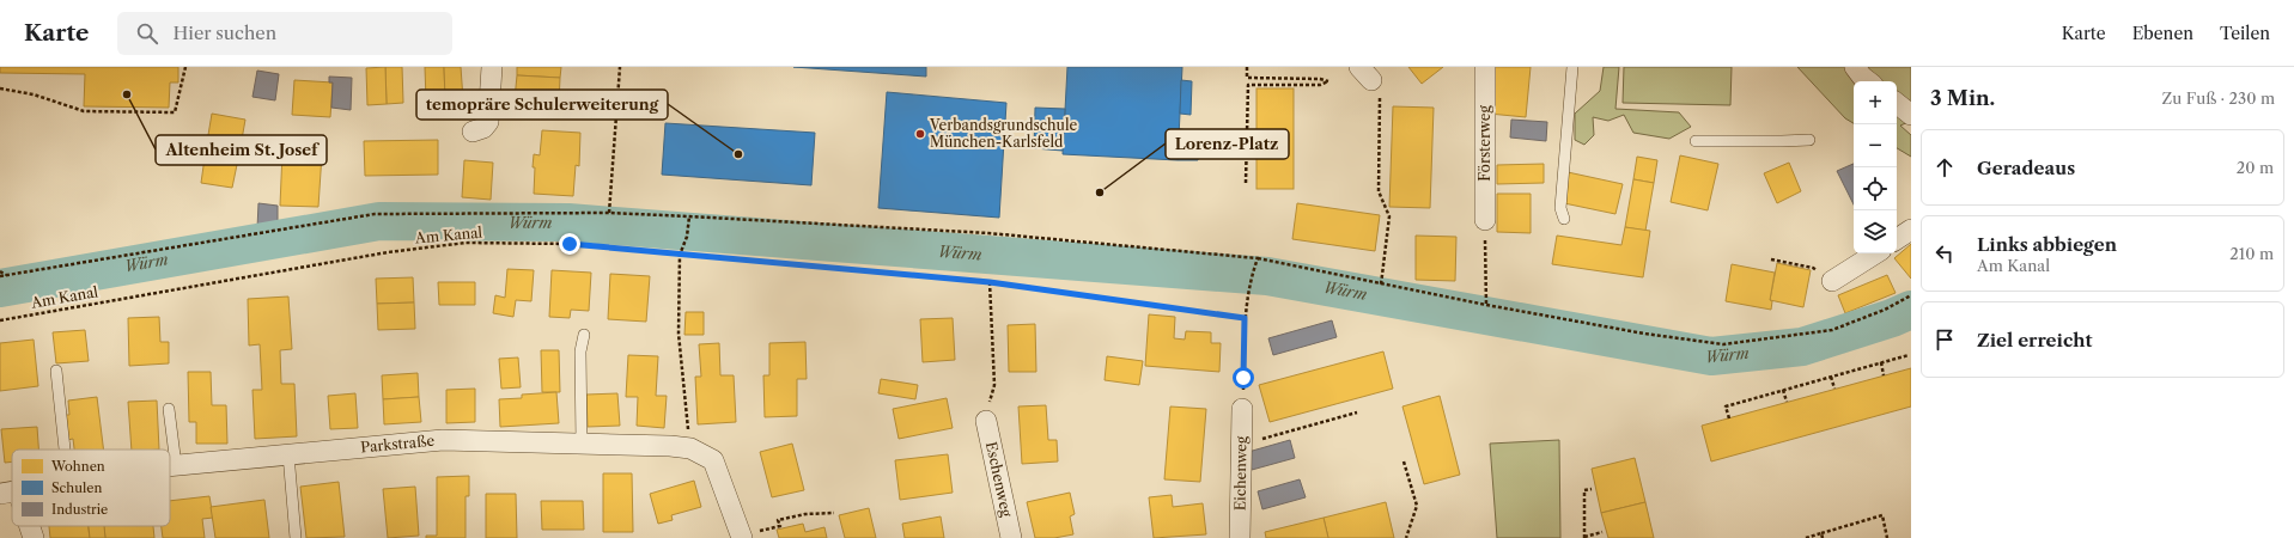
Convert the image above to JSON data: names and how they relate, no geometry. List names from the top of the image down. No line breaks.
{"streets":{"street":["Försterweg","Parkstraße","Eichenweg","Eschenweg"],"path":["Am Kanal"]},"water":["Würm"],"places":["Altenheim St. Josef","Verbandsgrundschule München-Karlsfeld","temopräre Schulerweiterung","Lorenz-Platz"],"legend":["Wohnen","Schulen","Industrie"],"page":{"header":"Karte","search":"Hier suchen","nav":["Karte","Ebenen","Teilen"],"heading":["3 Min.","Zu Fuß · 230 m"],"map_buttons":["+","−"],"list":[["Geradeaus","20 m"],["Links abbiegen","Am Kanal","210 m"],"Ziel erreicht"]}}
